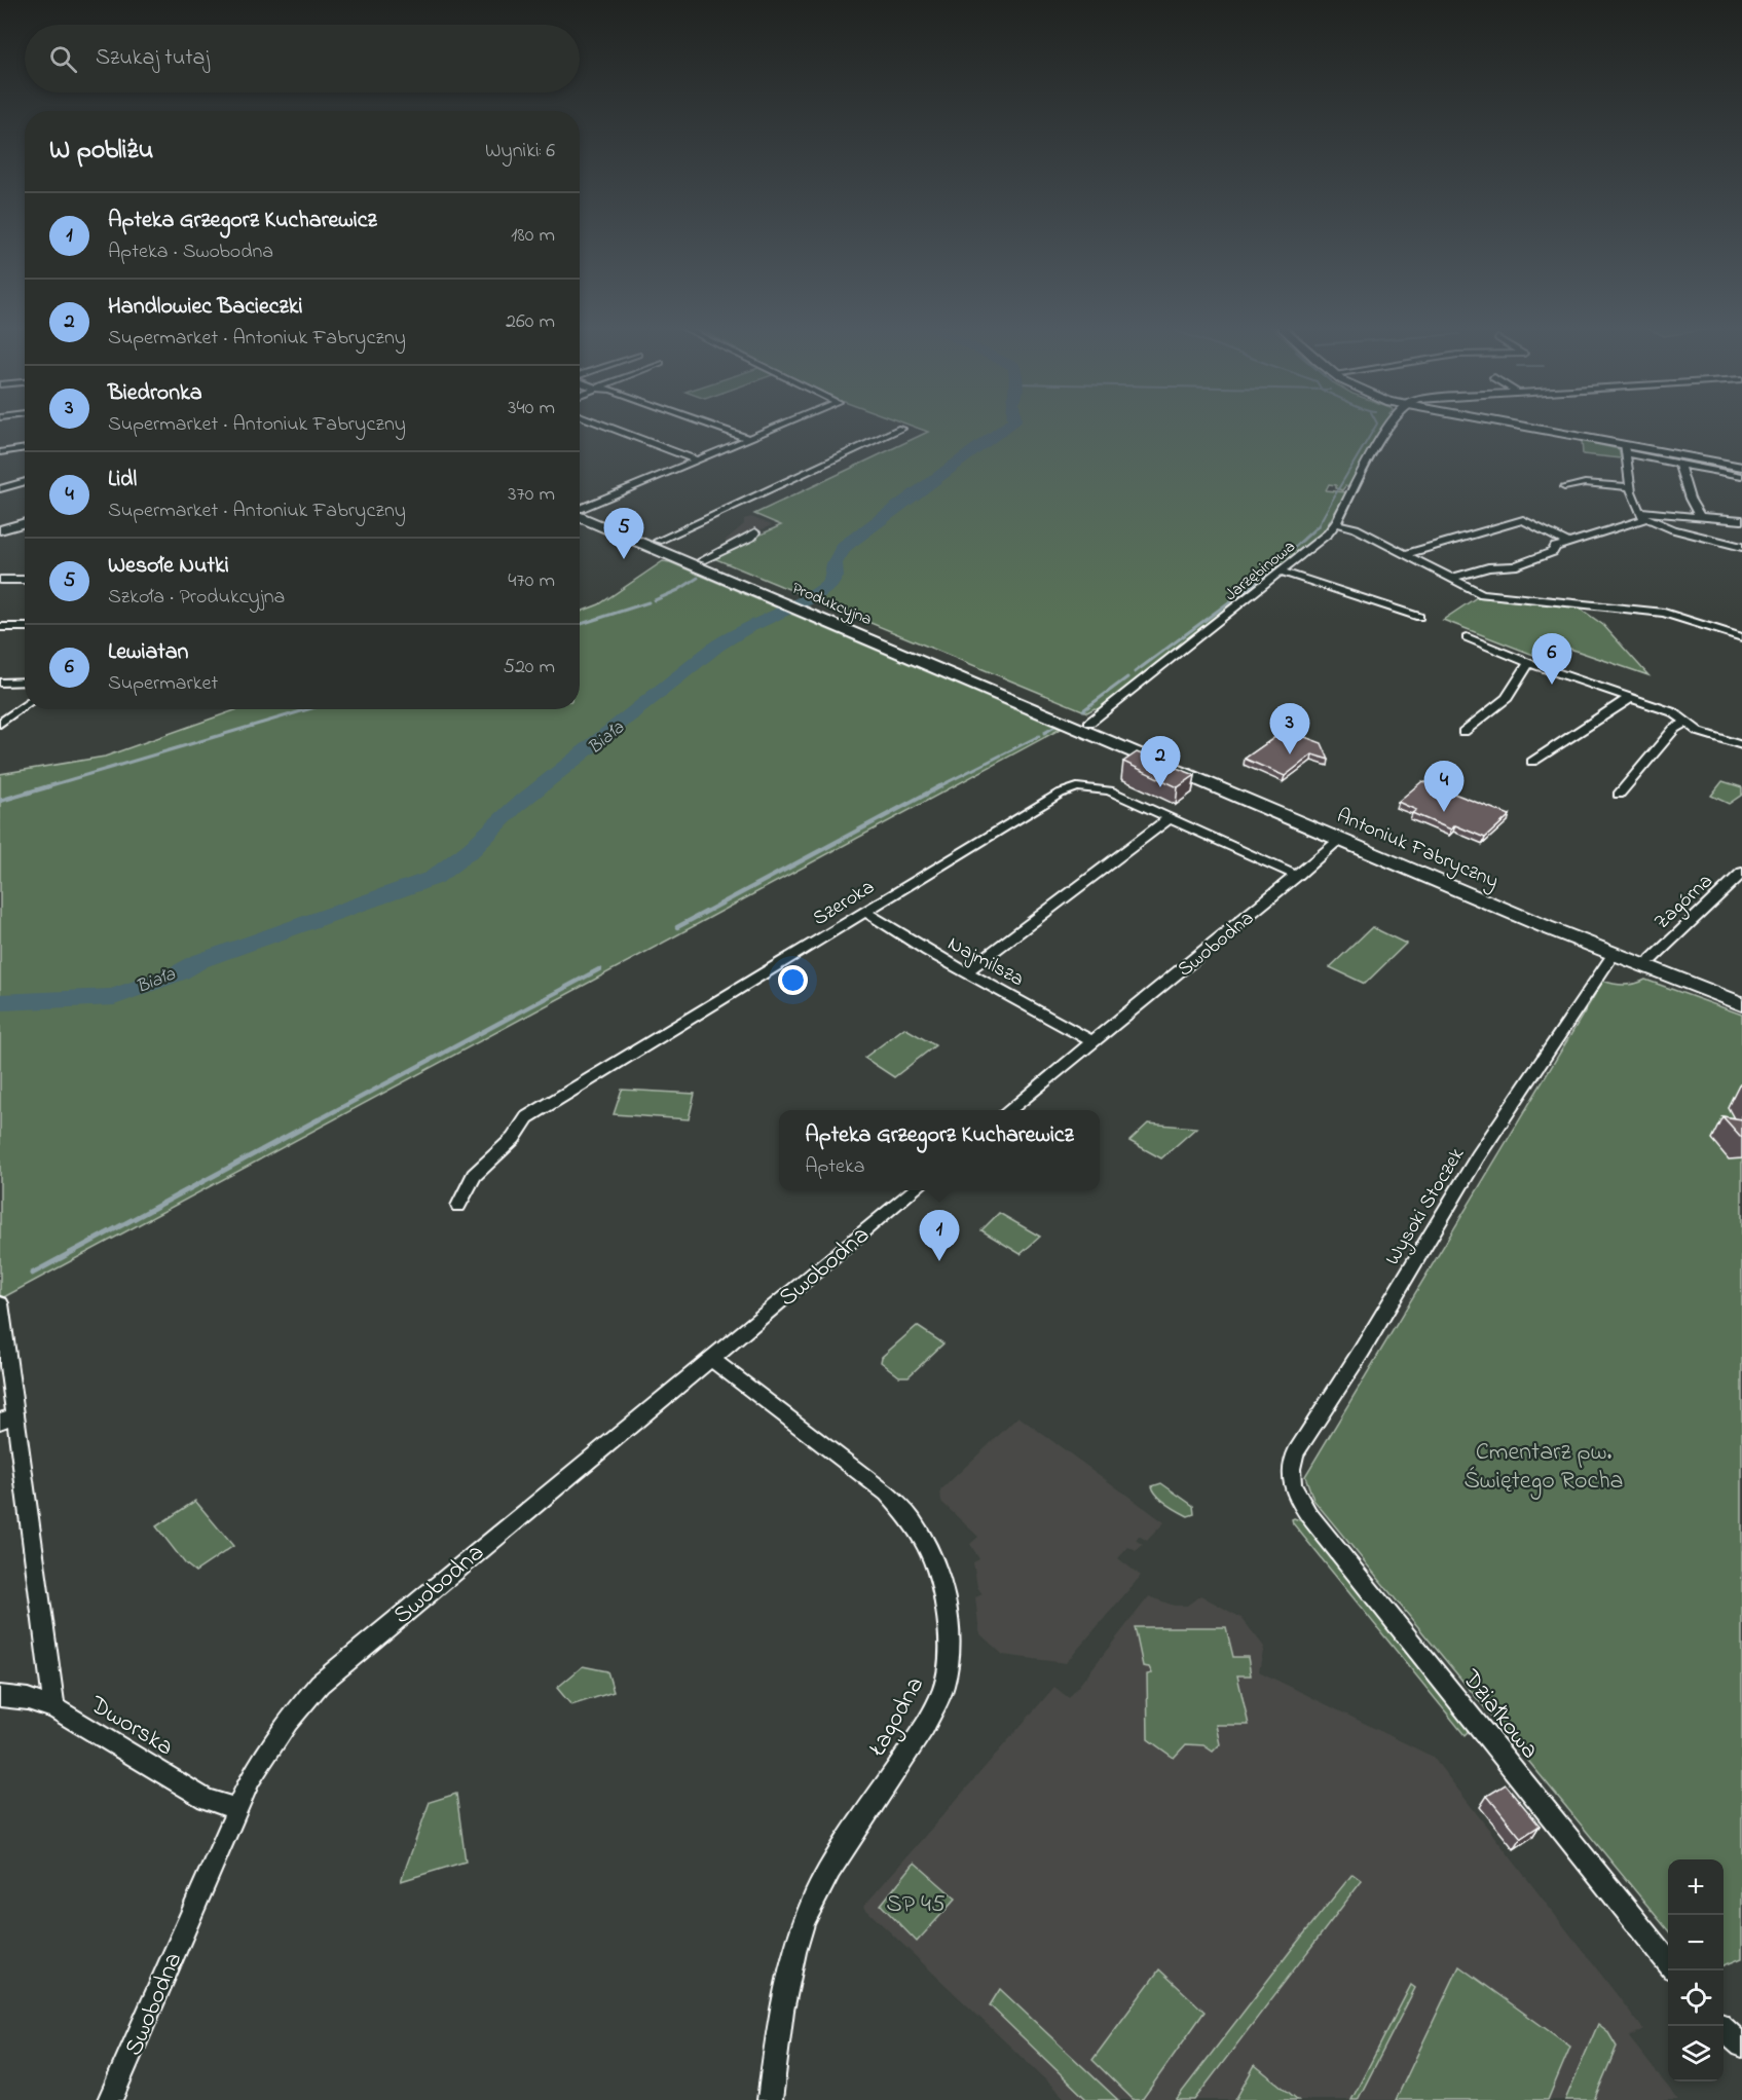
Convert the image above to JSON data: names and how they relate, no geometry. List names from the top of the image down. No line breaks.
{"streets":{"main road":["Produkcyjna","Antoniuk Fabryczny"],"street":["Jarzębinowa","Zagórna","Szeroka","Swobodna","Najmilsza","Wysoki Stoczek","Działkowa","Łagodna","Dworska"]},"crossings":[["Jarzębinowa","Produkcyjna"],["Jarzębinowa","Antoniuk Fabryczny"],["Produkcyjna","Antoniuk Fabryczny"],["Antoniuk Fabryczny","Zagórna"],["Antoniuk Fabryczny","Swobodna"],["Antoniuk Fabryczny","Wysoki Stoczek"],["Szeroka","Swobodna"],["Szeroka","Najmilsza"],["Swobodna","Najmilsza"],["Swobodna","Łagodna"],["Swobodna","Dworska"],["Wysoki Stoczek","Działkowa"]],"water":["Biała"],"parks":["Cmentarz pw. Świętego Rocha","SP 45"],"page":{"search":"Szukaj tutaj","heading":["W pobliżu","Wyniki: 6"],"list":[{"mark":"1","name":"Apteka Grzegorz Kucharewicz","note":"Apteka · Swobodna","value":"180 m"},{"mark":"2","name":"Handlowiec Bacieczki","note":"Supermarket · Antoniuk Fabryczny","value":"260 m"},{"mark":"3","name":"Biedronka","note":"Supermarket · Antoniuk Fabryczny","value":"340 m"},{"mark":"4","name":"Lidl","note":"Supermarket · Antoniuk Fabryczny","value":"370 m"},{"mark":"5","name":"Wesołe Nutki","note":"Szkoła · Produkcyjna","value":"470 m"},{"mark":"6","name":"Lewiatan","note":"Supermarket","value":"520 m"}],"pins":["5","6","3","2","4","1"],"popup":["Apteka Grzegorz Kucharewicz","Apteka"],"map_buttons":["+","−"]}}
